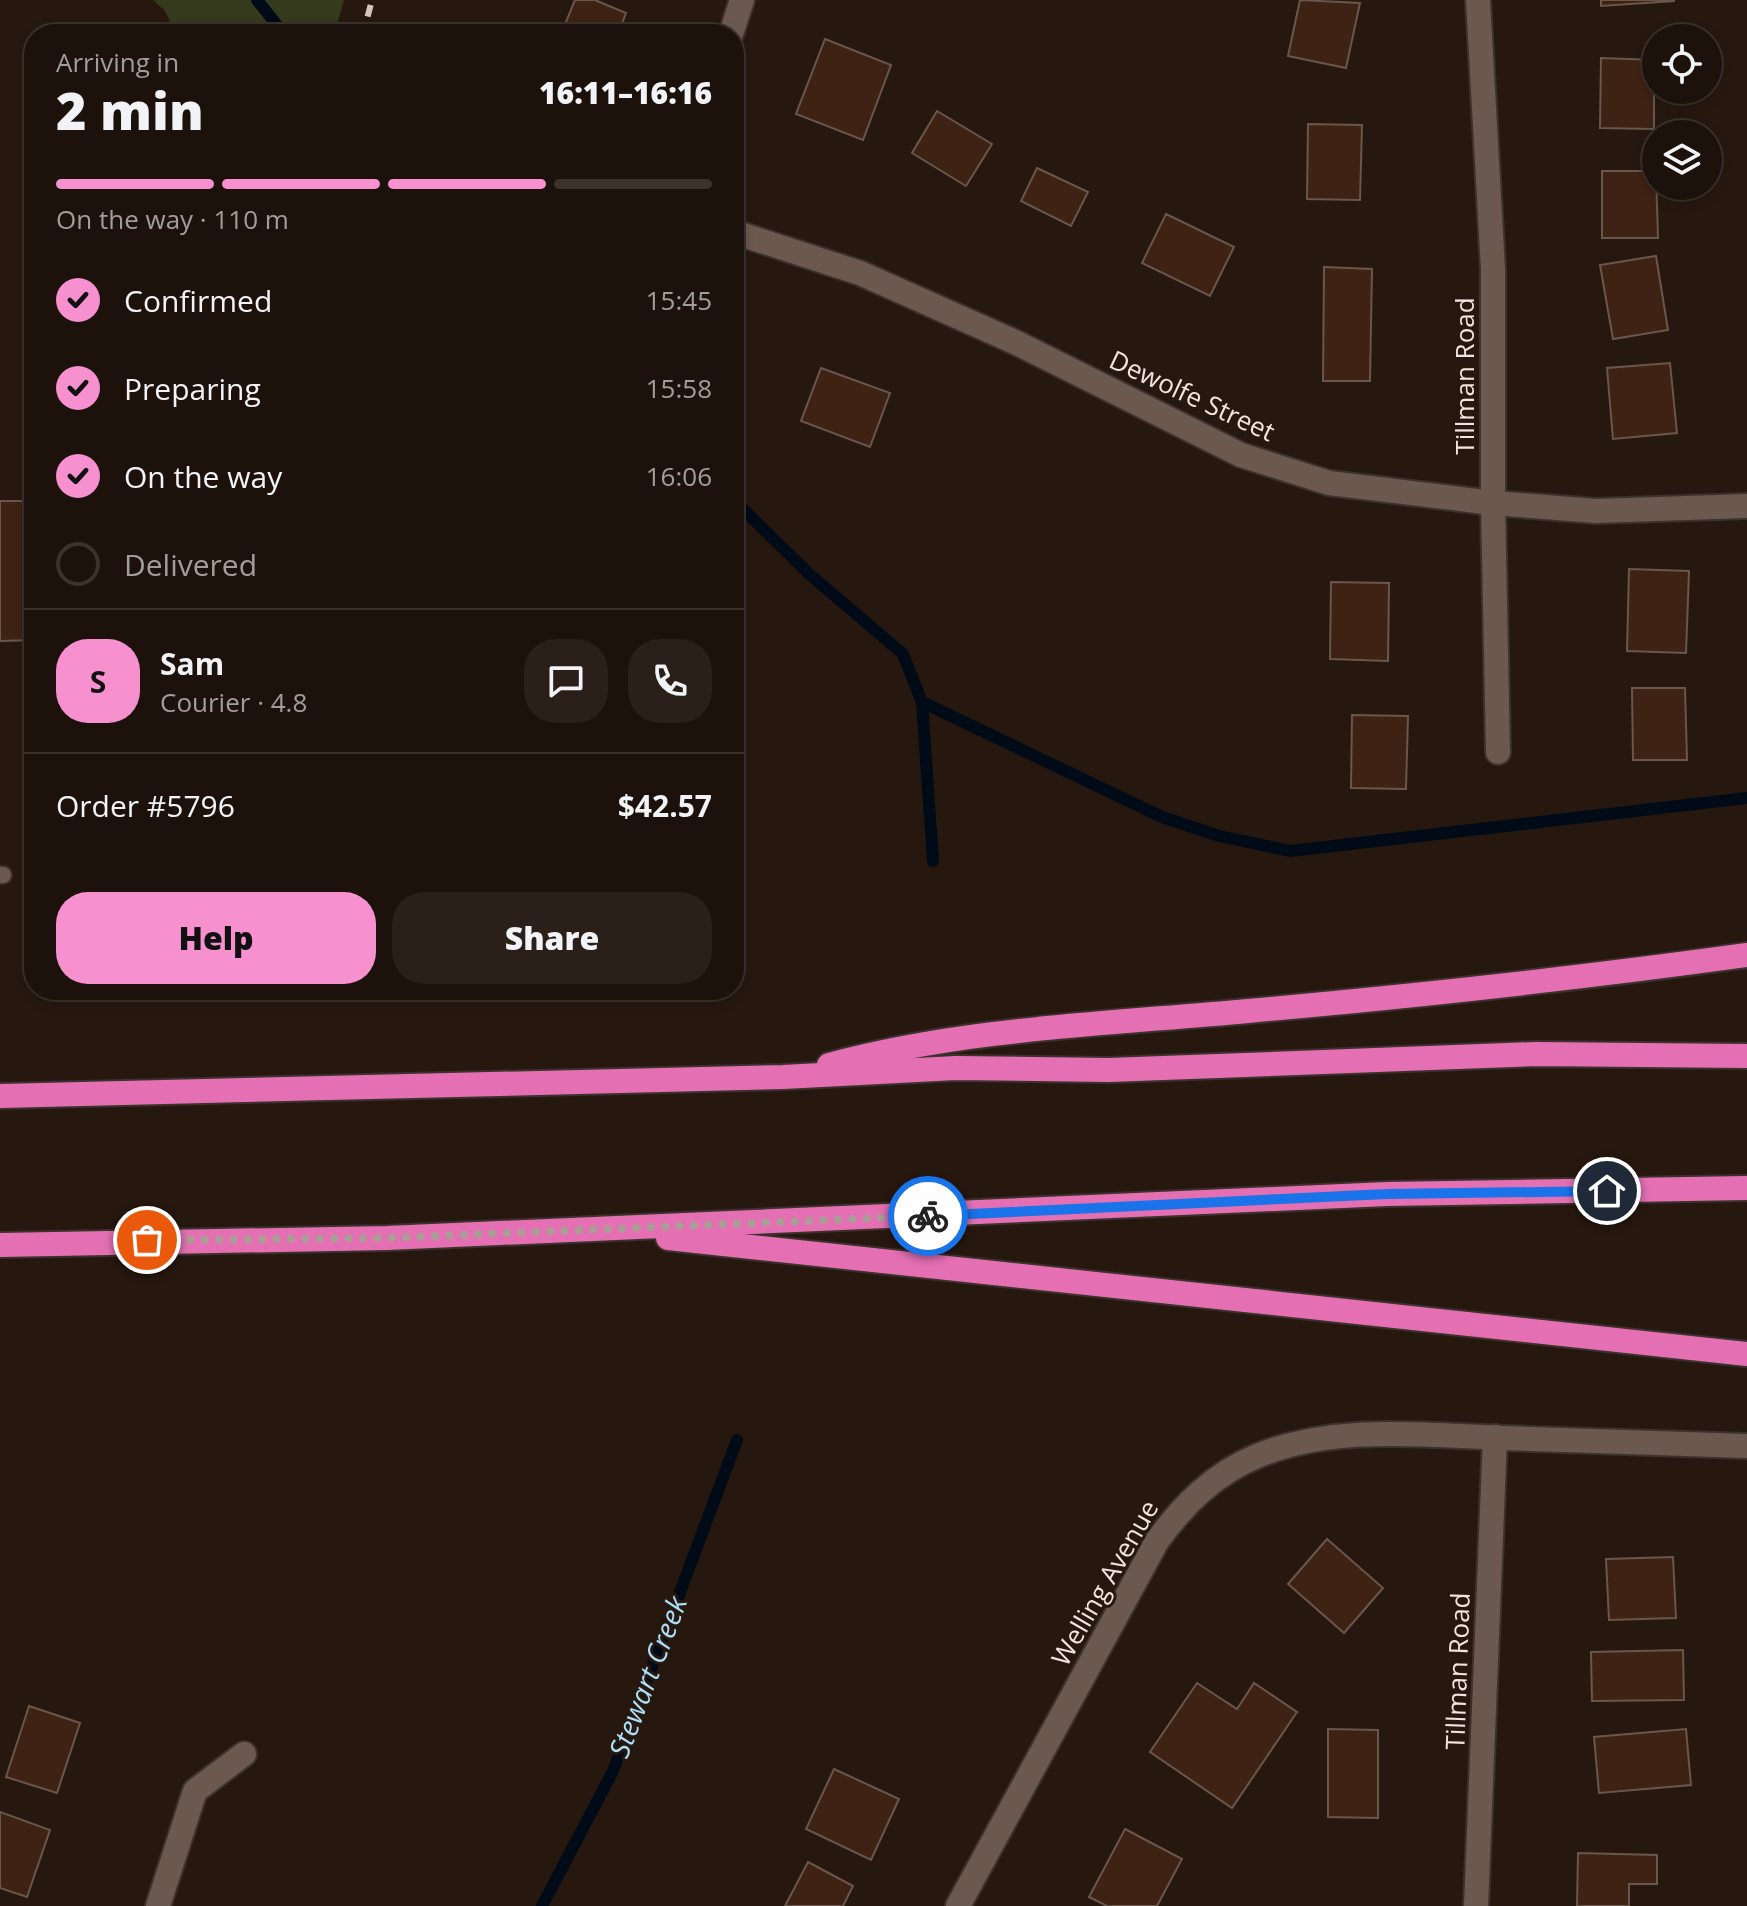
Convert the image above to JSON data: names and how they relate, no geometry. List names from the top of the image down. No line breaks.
{"streets":{"street":["Tillman Road","Dewolfe Street","Welling Avenue"]},"crossings":[["Tillman Road","Dewolfe Street"],["Tillman Road","Welling Avenue"]],"water":["Stewart Creek"],"page":{"heading":["2 min","Arriving in","16:11–16:16"],"panel":["Sam","Courier · 4.8","Order #5796","$42.57"],"bar":"On the way · 110 m","list":[["Confirmed","15:45"],["Preparing","15:58"],["On the way","16:06"],"Delivered"],"round":"S","buttons":["Help","Share"]}}
